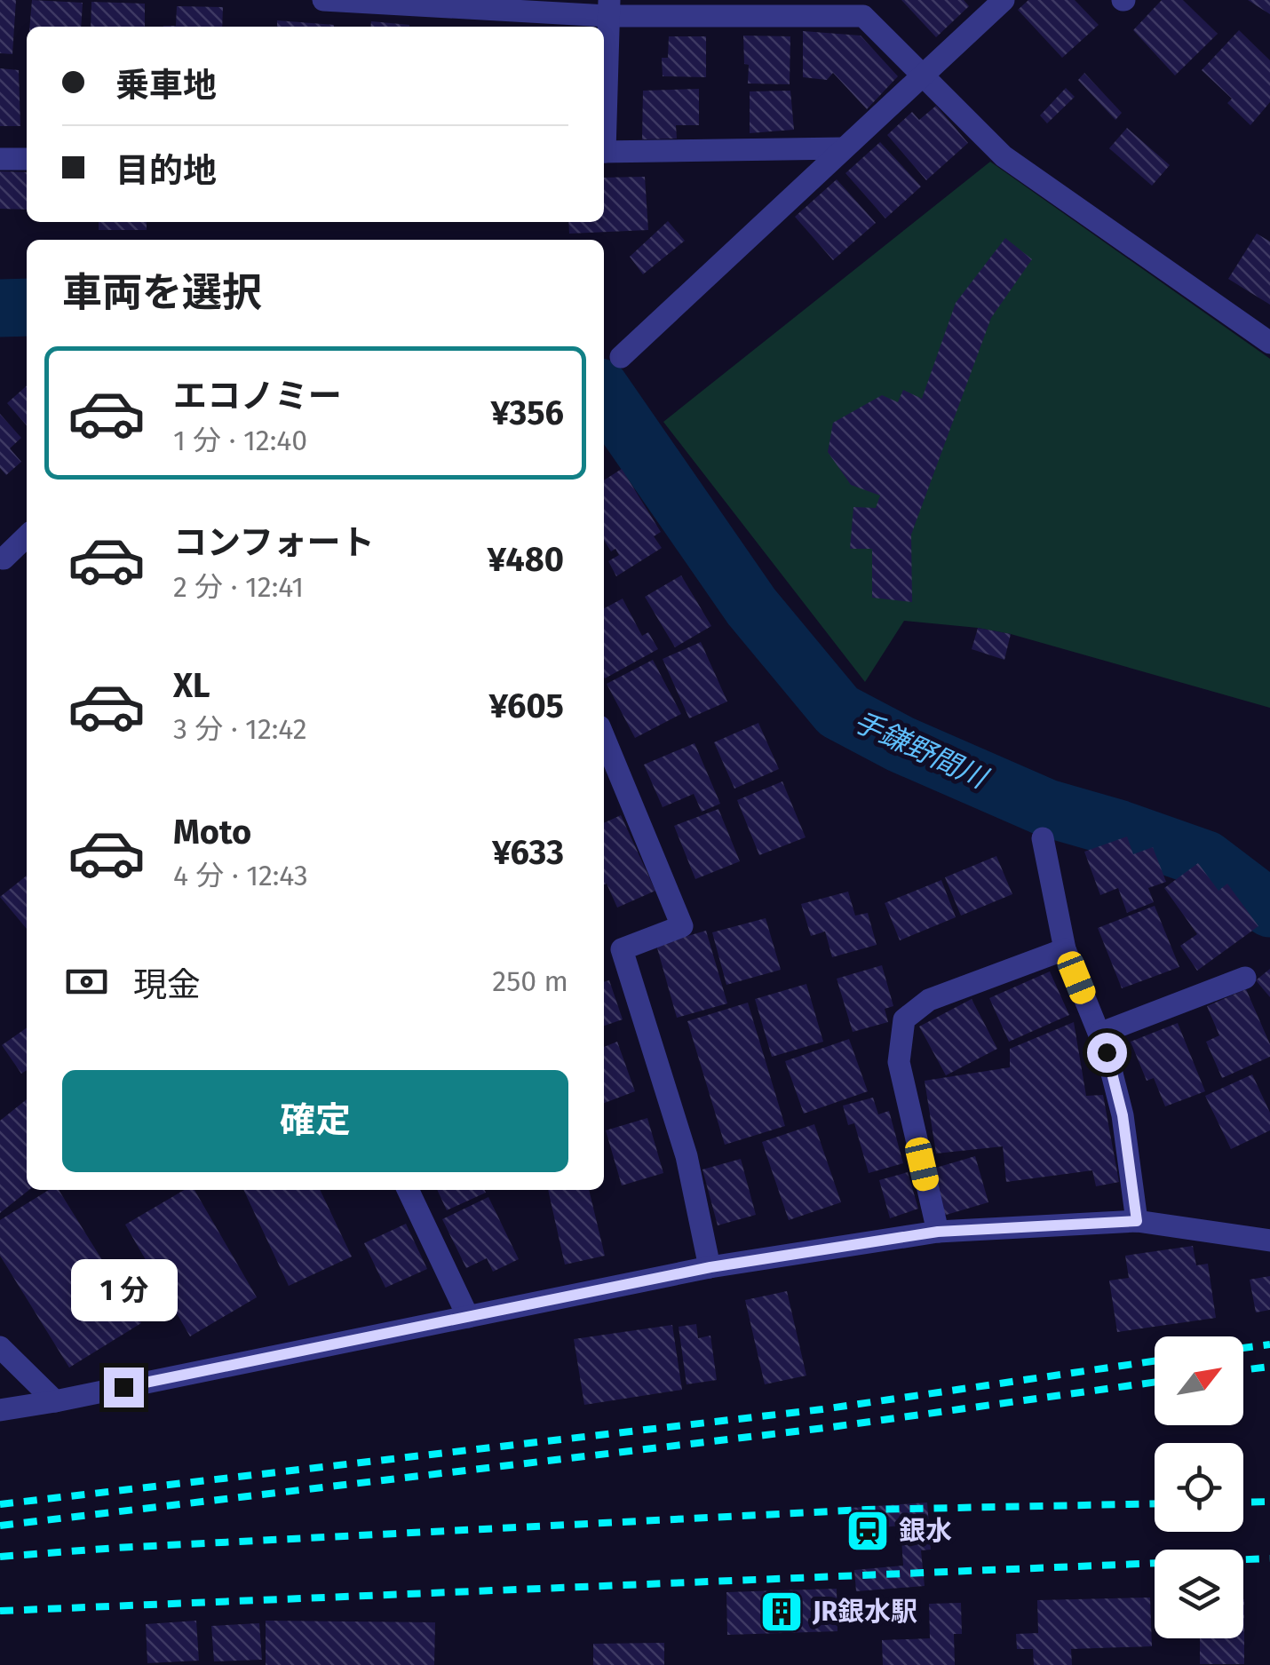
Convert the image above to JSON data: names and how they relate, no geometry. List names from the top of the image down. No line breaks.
{"water":["手鎌野間川"],"places":{"station":["銀水"],"building":["JR銀水駅"]},"north":"top right","page":{"banner":["乗車地","目的地"],"heading":"車両を選択","list":[{"name":"エコノミー","note":"1 分 · 12:40","value":"¥356"},{"name":"コンフォート","note":"2 分 · 12:41","value":"¥480"},{"name":"XL","note":"3 分 · 12:42","value":"¥605"},{"name":"Moto","note":"4 分 · 12:43","value":"¥633"}],"pay":["現金","250 m"],"buttons":"確定","bubble":"1 分"}}
